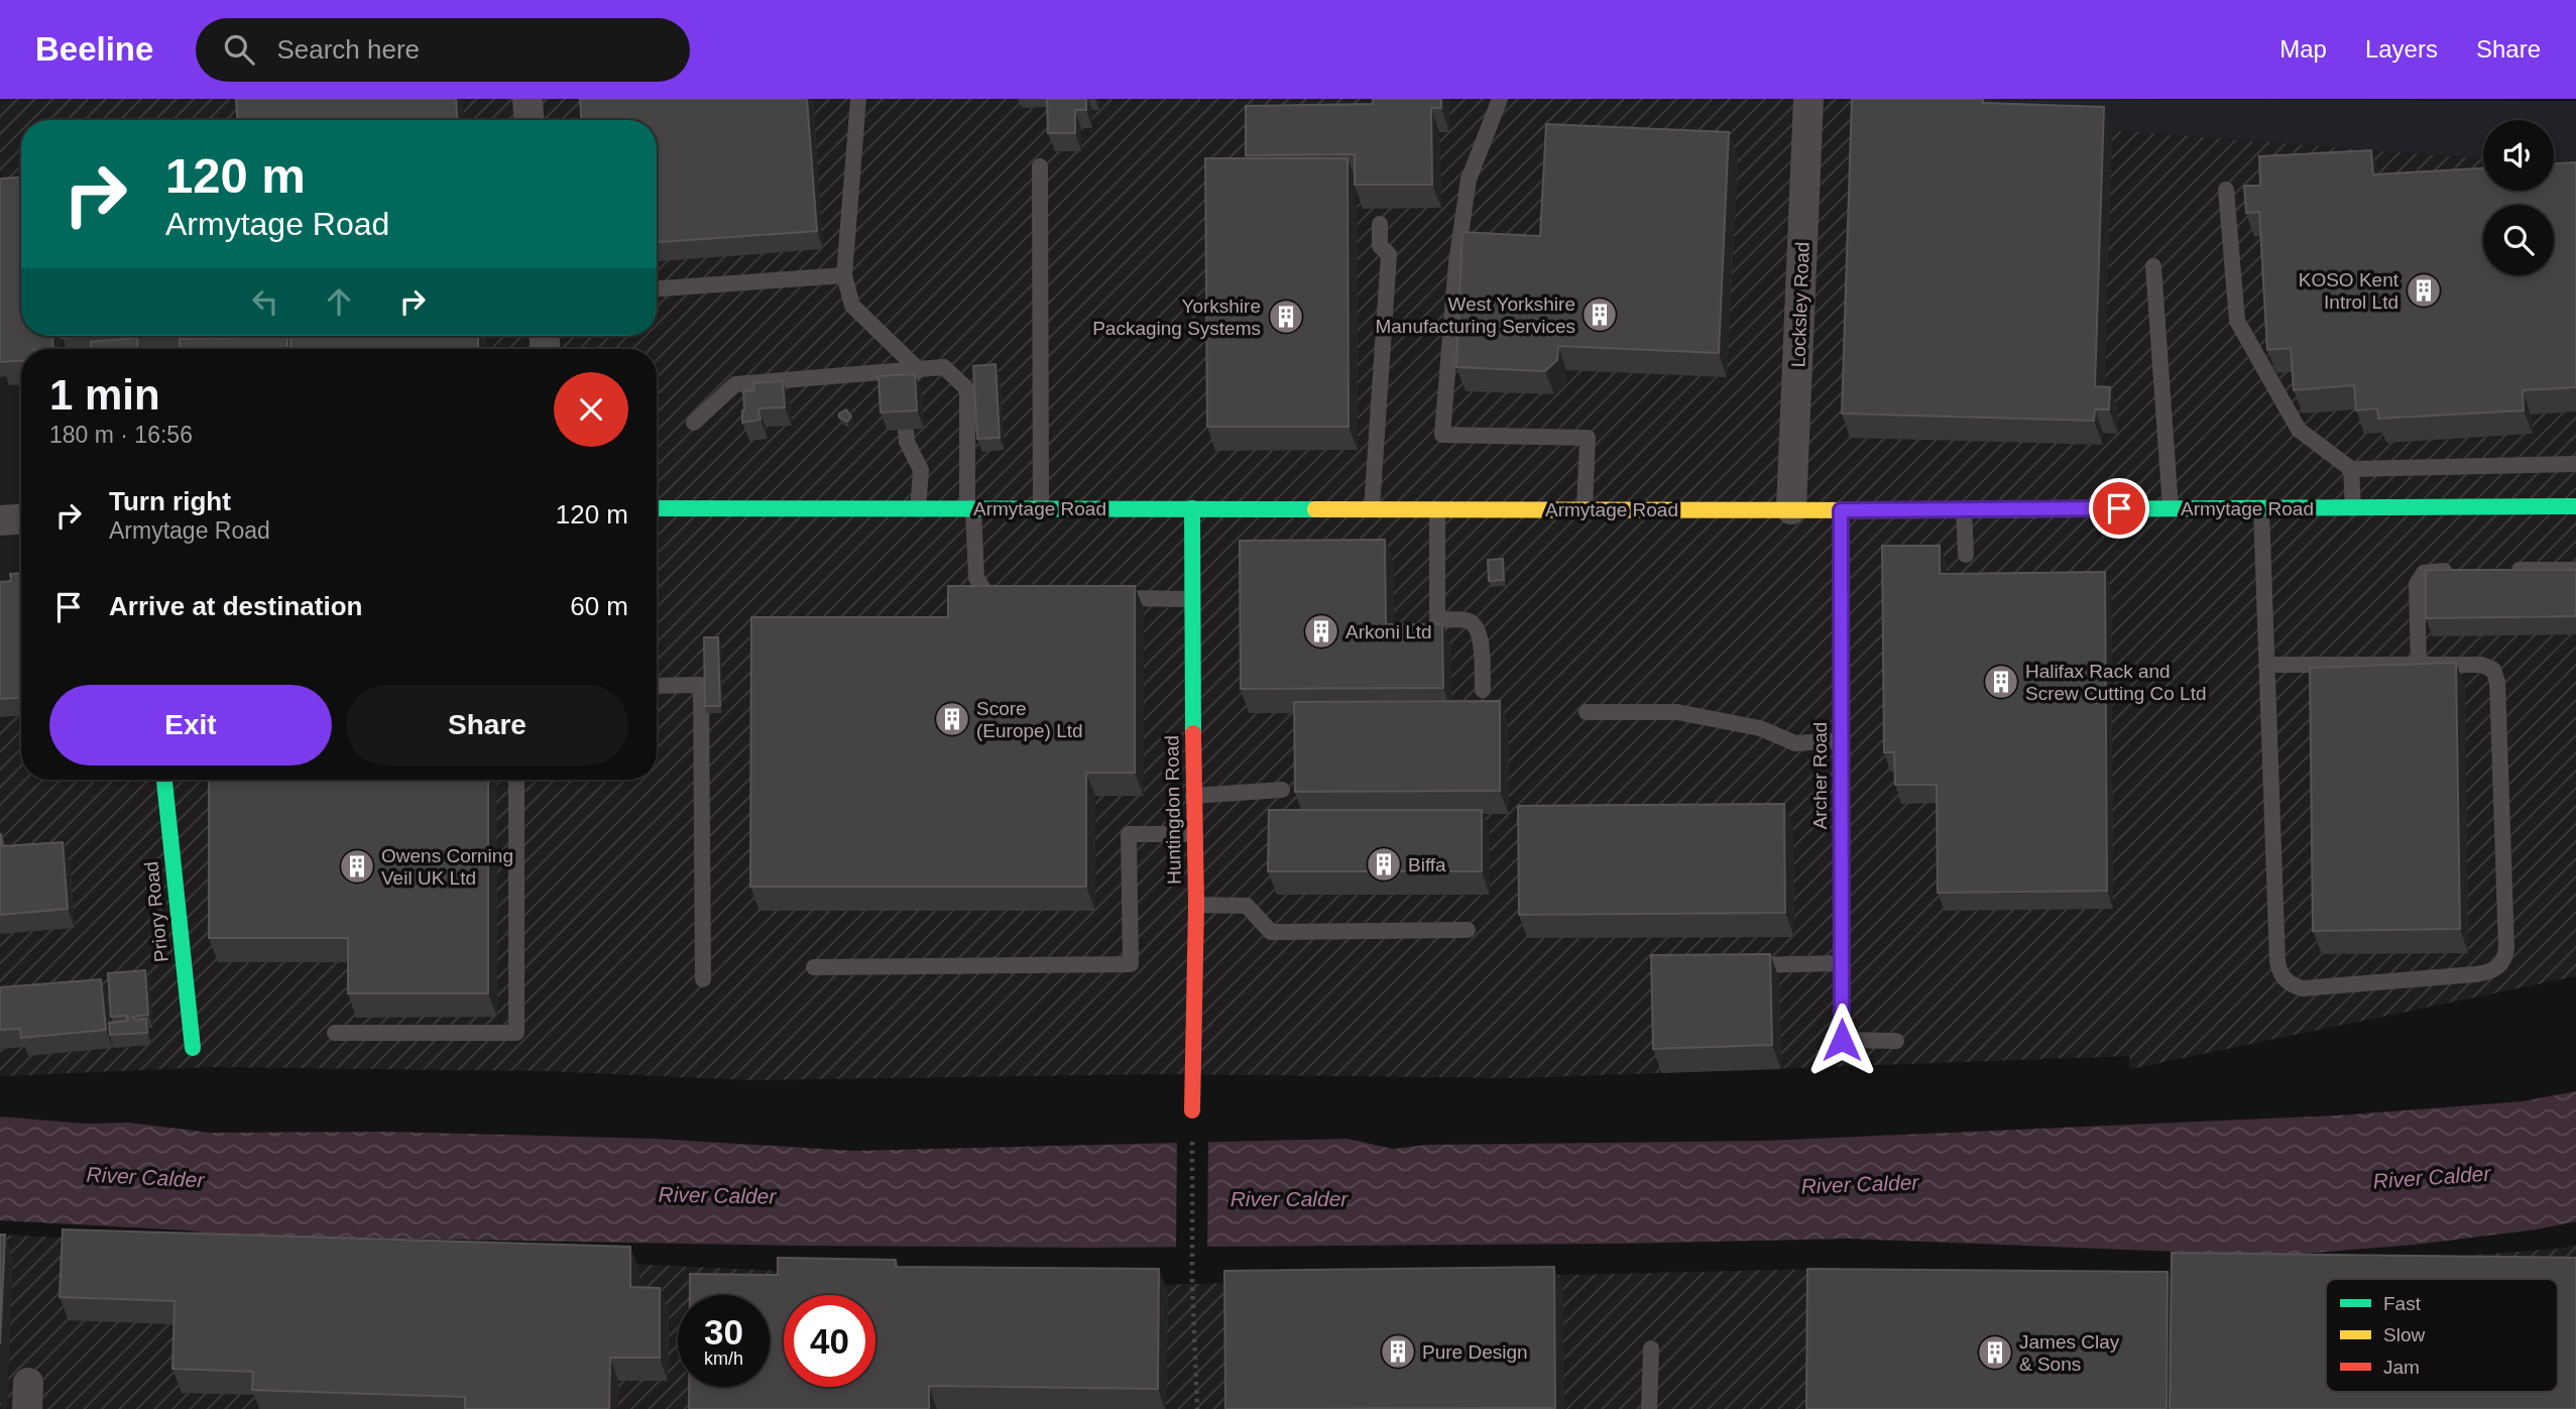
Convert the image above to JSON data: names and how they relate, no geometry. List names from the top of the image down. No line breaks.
{"streets":{"street":["Locksley Road","Armytage Road","Archer Road","Huntingdon Road","Priory Road"]},"crossings":[["Locksley Road","Armytage Road"],["Armytage Road","Archer Road"],["Armytage Road","Huntingdon Road"]],"water":["River Calder"],"places":{"building":["KOSO Kent Introl Ltd","West Yorkshire Manufacturing Services","Yorkshire Packaging Systems","Arkoni Ltd","Halifax Rack and Screw Cutting Co Ltd","Score (Europe) Ltd","Biffa","Owens Corning Veil UK Ltd","Pure Design","James Clay & Sons"]},"legend":["Fast","Slow","Jam"],"page":{"header":"Beeline","search":"Search here","nav":["Map","Layers","Share"],"turn":["120 m","Armytage Road"],"heading":["1 min","180 m · 16:56"],"list":[{"name":"Turn right","note":"Armytage Road","value":"120 m"},{"name":"Arrive at destination","value":"60 m"}],"buttons":["Exit","Share"],"speed":"30 km/h","limit":"40"}}
